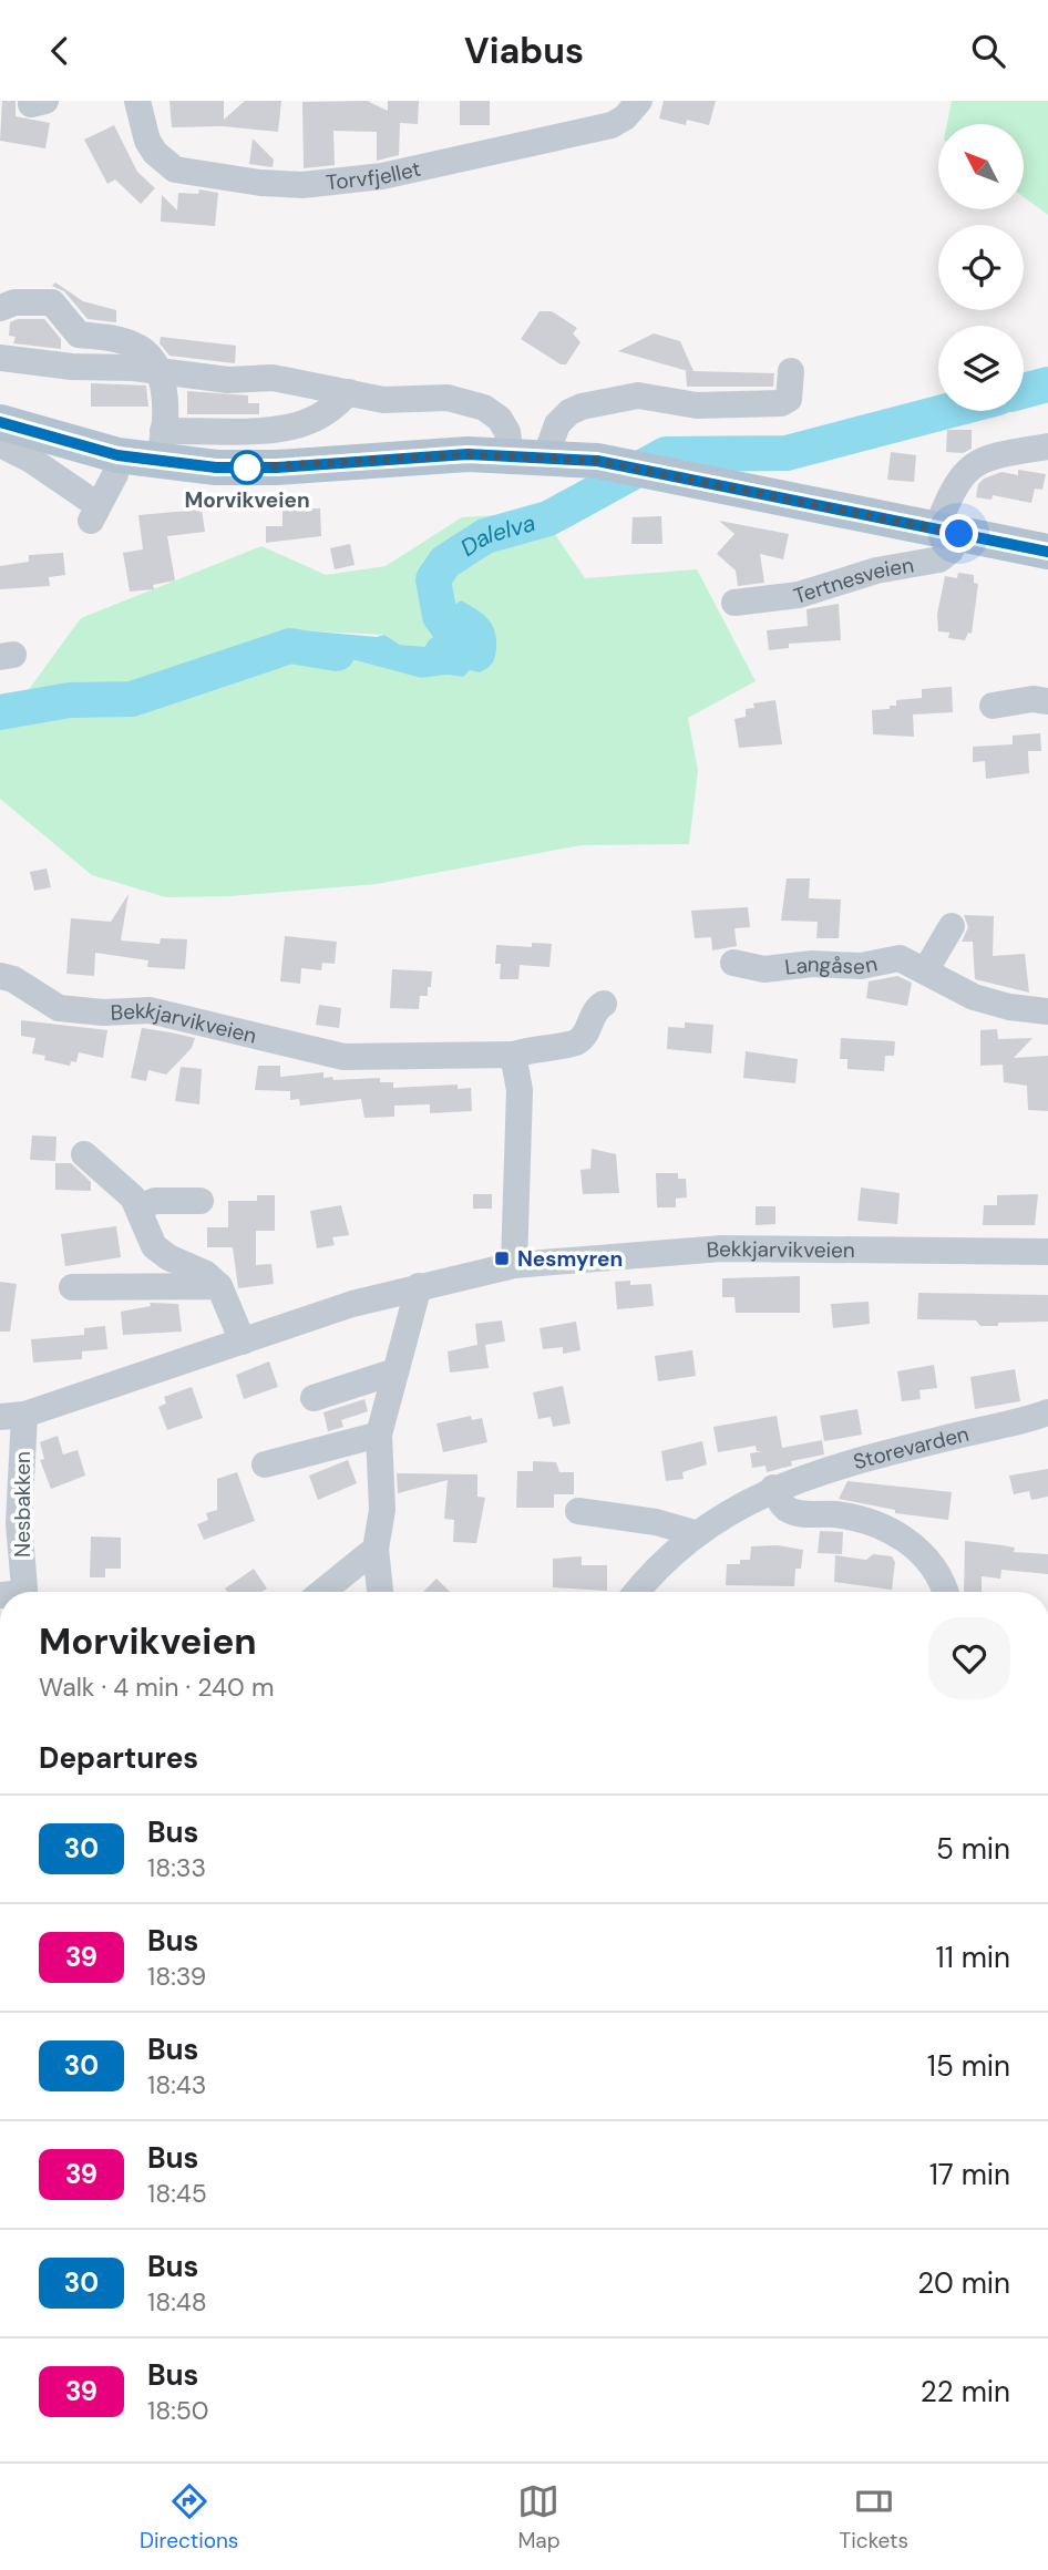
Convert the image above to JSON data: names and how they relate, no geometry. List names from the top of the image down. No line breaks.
{"streets":{"main road":["Tertnesveien"],"street":["Torvfjellet","Langåsen","Bekkjarvikveien","Storevarden","Nesbakken"]},"crossings":[["Bekkjarvikveien","Nesbakken"]],"water":["Dalelva"],"places":{"other":["Morvikveien"],"transit":["Nesmyren"]},"lines":["bus line 30"],"north":"top left","page":{"header":"Viabus","heading":[["Morvikveien","Walk · 4 min · 240 m"],"Departures"],"list":[{"mark":"30","name":"Bus","note":"18:33","value":"5 min"},{"mark":"39","name":"Bus","note":"18:39","value":"11 min"},{"mark":"30","name":"Bus","note":"18:43","value":"15 min"},{"mark":"39","name":"Bus","note":"18:45","value":"17 min"},{"mark":"30","name":"Bus","note":"18:48","value":"20 min"},{"mark":"39","name":"Bus","note":"18:50","value":"22 min"}],"tabs":["Directions","Map","Tickets"]}}
